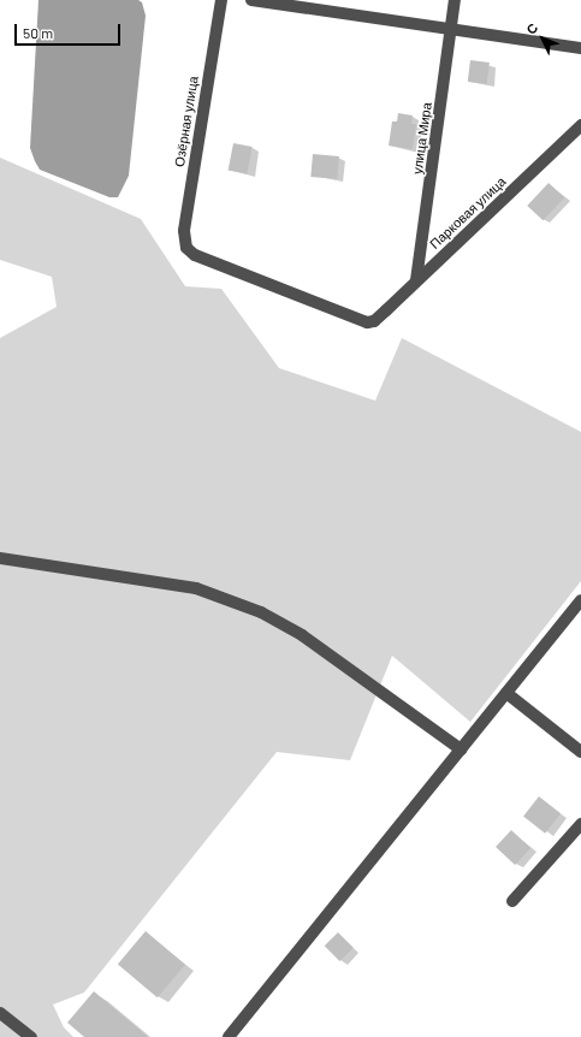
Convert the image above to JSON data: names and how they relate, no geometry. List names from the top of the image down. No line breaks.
{"streets":{"street":["Озёрная улица","улица Мира","Парковая улица"]},"crossings":[["Озёрная улица","Парковая улица"],["улица Мира","Парковая улица"]],"scale_bar":"50 m","north":"top left"}
